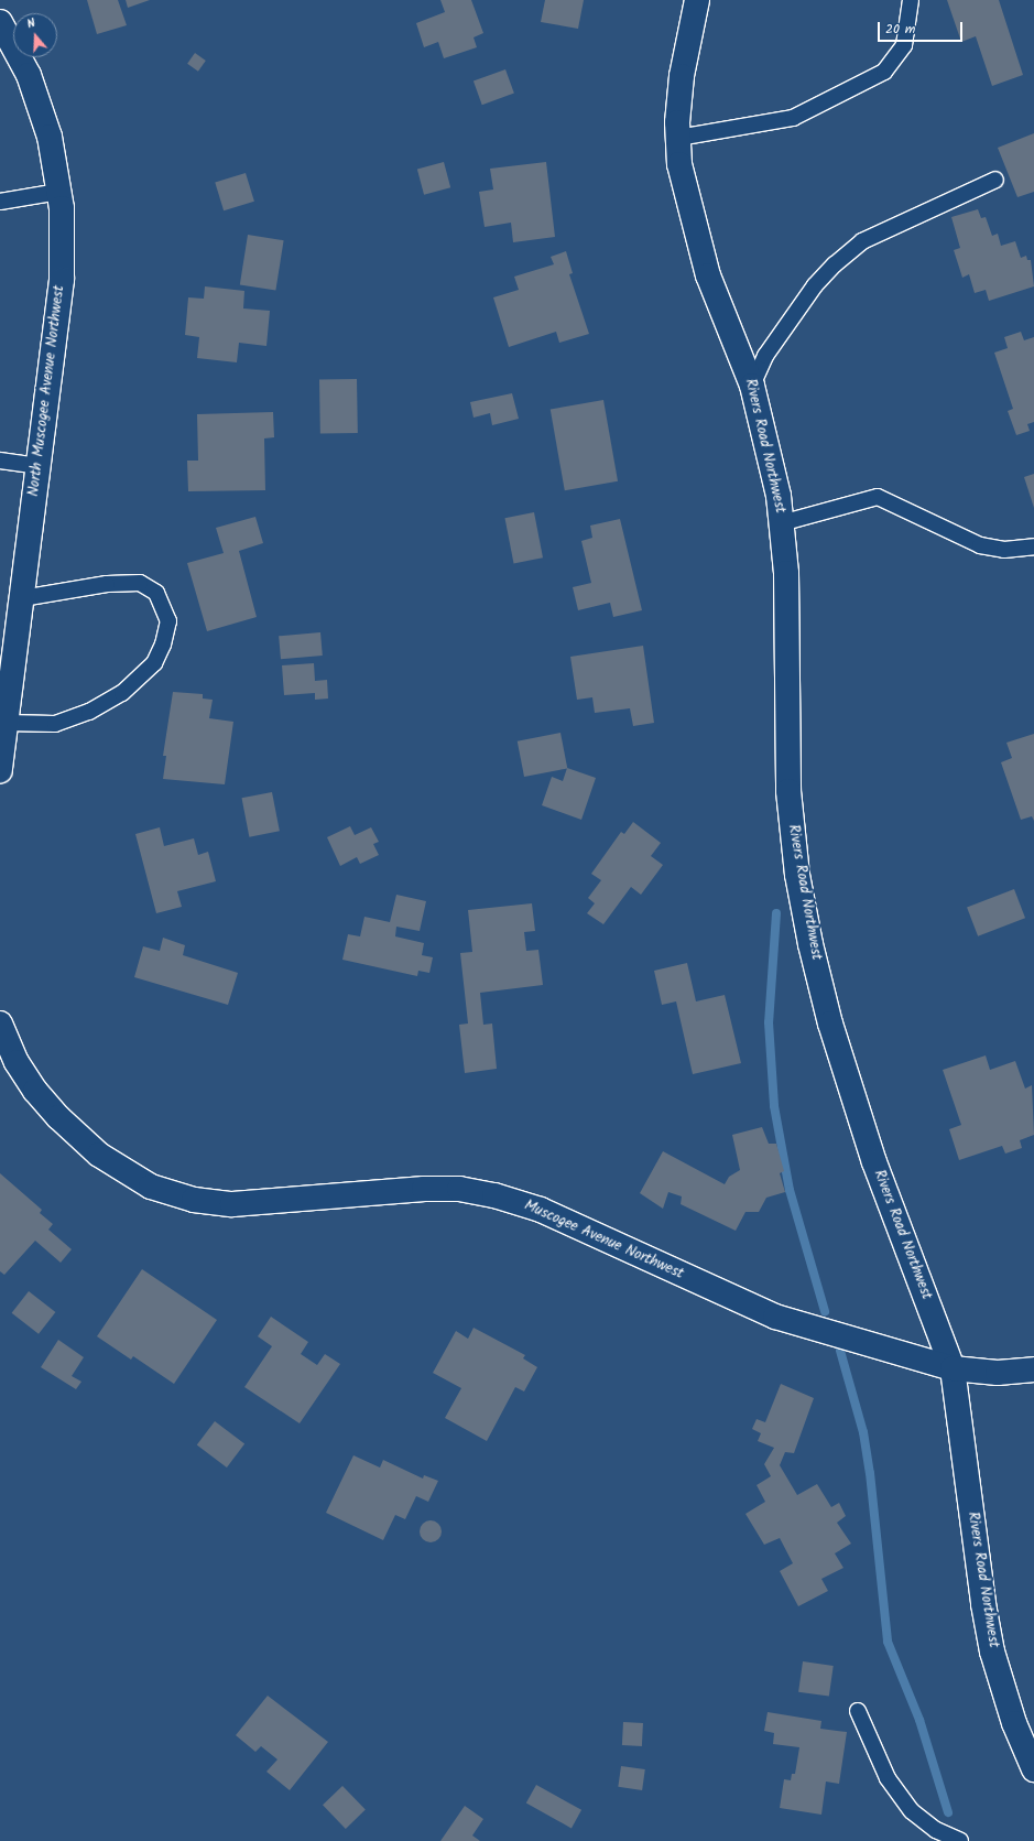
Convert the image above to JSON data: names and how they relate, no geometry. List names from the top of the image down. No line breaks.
{"streets":{"street":["North Muscogee Avenue Northwest","Rivers Road Northwest","Muscogee Avenue Northwest"]},"crossings":[["Rivers Road Northwest","Muscogee Avenue Northwest"]],"scale_bar":"20 m","north":"top"}
